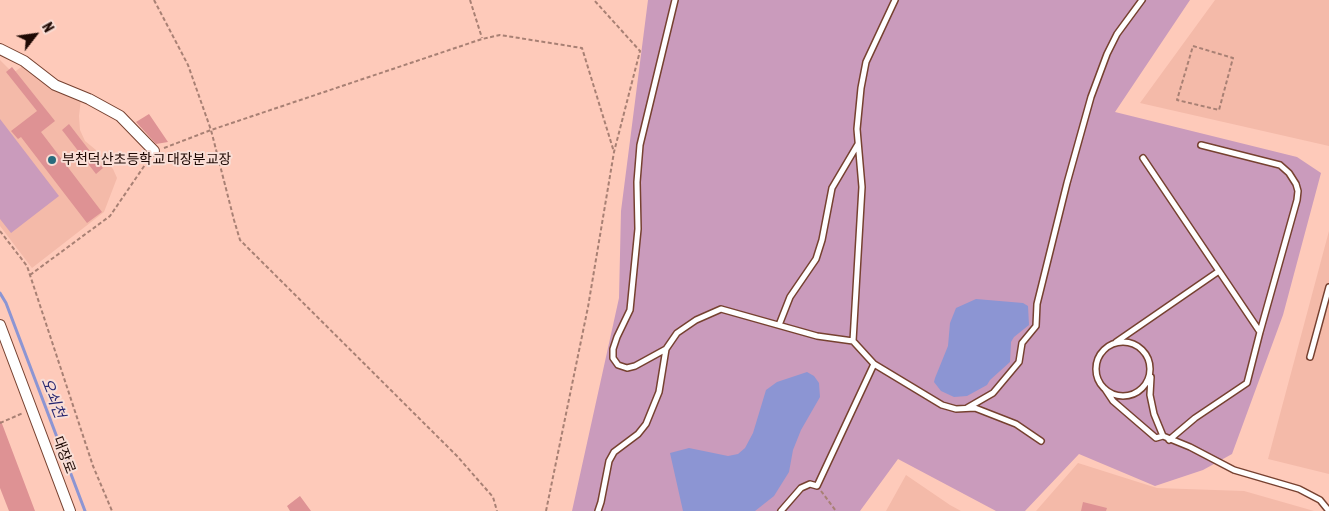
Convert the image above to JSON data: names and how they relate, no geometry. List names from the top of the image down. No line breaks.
{"streets":{"street":["대장로"]},"water":["오쇠천"],"places":["부천덕산초등학교 대장분교장"],"north":"top right"}
